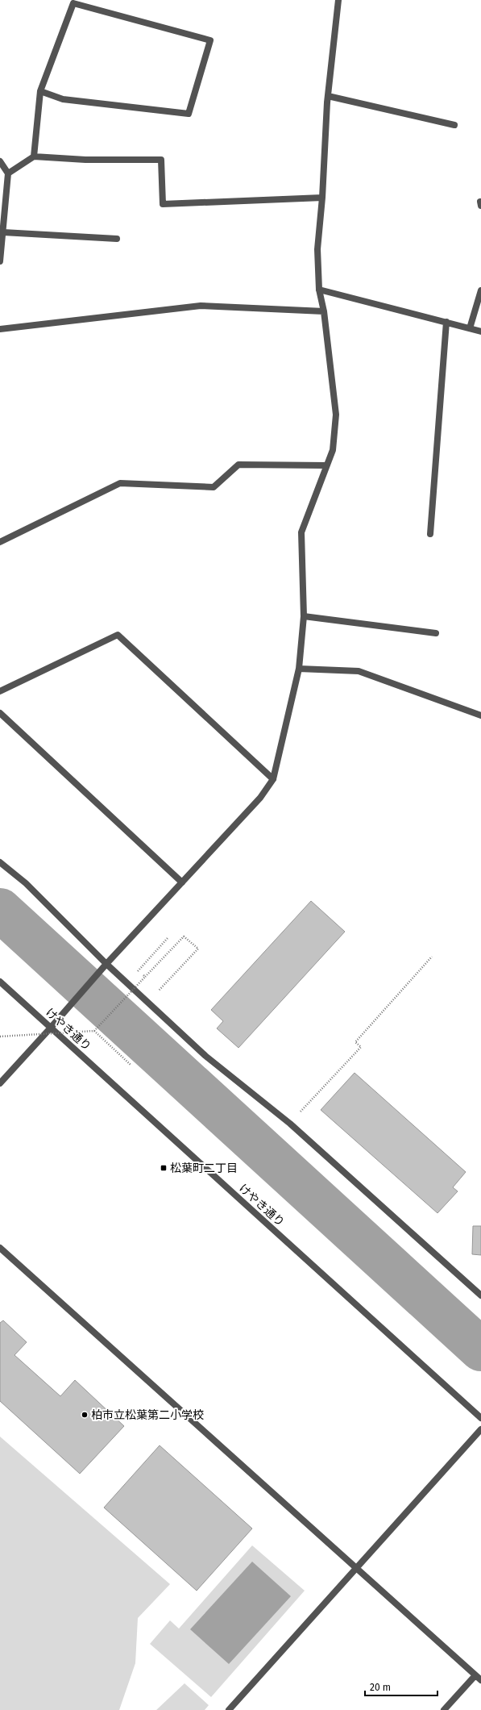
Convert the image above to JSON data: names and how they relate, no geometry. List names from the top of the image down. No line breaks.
{"streets":{"street":["けやき通り"]},"places":{"transit":["松葉町二丁目"],"other":["柏市立松葉第二小学校"]},"scale_bar":"20 m"}
